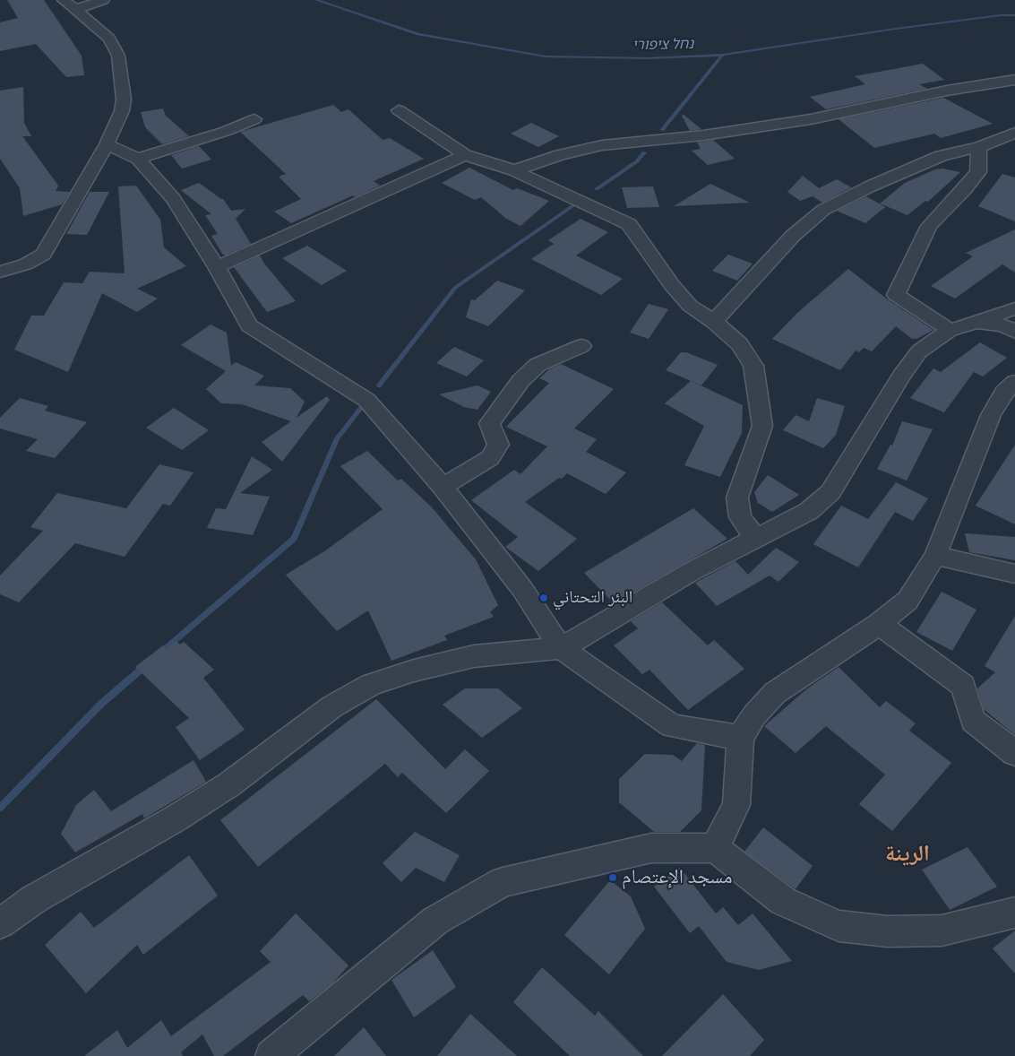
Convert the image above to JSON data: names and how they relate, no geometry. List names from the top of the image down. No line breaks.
{"districts":["الرينة"],"water":["נחל ציפורי"],"places":["البئر التحتاني","مسجد الإعتصام"]}
